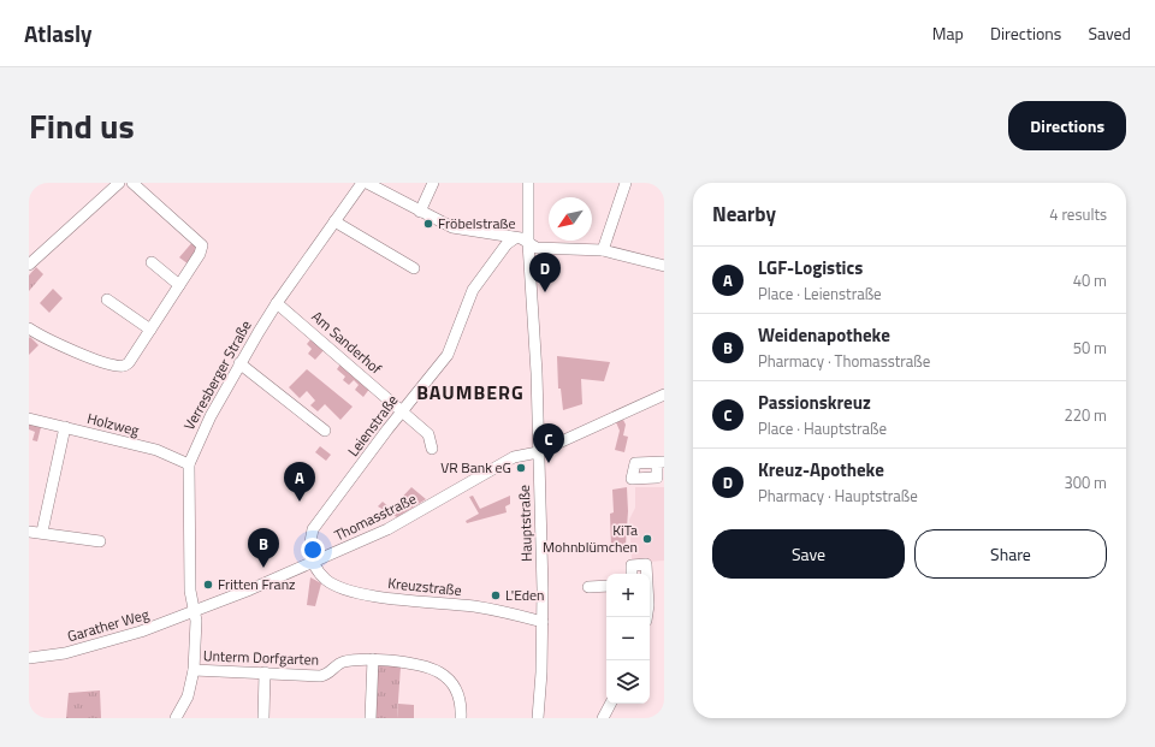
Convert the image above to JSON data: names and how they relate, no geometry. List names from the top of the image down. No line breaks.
{"streets":{"street":["Am Sanderhof","Verresberger Straße","Holzweg","Leienstraße","Thomasstraße","Hauptstraße","Kreuzstraße","Garather Weg","Unterm Dorfgarten"]},"crossings":[["Am Sanderhof","Verresberger Straße"],["Am Sanderhof","Leienstraße"],["Verresberger Straße","Holzweg"],["Verresberger Straße","Thomasstraße"],["Verresberger Straße","Garather Weg"],["Verresberger Straße","Unterm Dorfgarten"],["Leienstraße","Thomasstraße"],["Leienstraße","Kreuzstraße"],["Thomasstraße","Hauptstraße"],["Thomasstraße","Kreuzstraße"],["Thomasstraße","Garather Weg"],["Hauptstraße","Kreuzstraße"]],"districts":["BAUMBERG"],"places":["Fröbelstraße","VR Bank eG","KiTa Mohnblümchen","Fritten Franz","L'Eden"],"north":"bottom left","page":{"header":"Atlasly","nav":["Map","Directions","Saved"],"title":"Find us","buttons":["Directions",["Save","Share"]],"heading":["Nearby","4 results"],"list":[{"mark":"A","name":"LGF-Logistics","note":"Place · Leienstraße","value":"40 m"},{"mark":"B","name":"Weidenapotheke","note":"Pharmacy · Thomasstraße","value":"50 m"},{"mark":"C","name":"Passionskreuz","note":"Place · Hauptstraße","value":"220 m"},{"mark":"D","name":"Kreuz-Apotheke","note":"Pharmacy · Hauptstraße","value":"300 m"}],"pins":["D","C","A","B"],"map_buttons":["+","−"]}}
